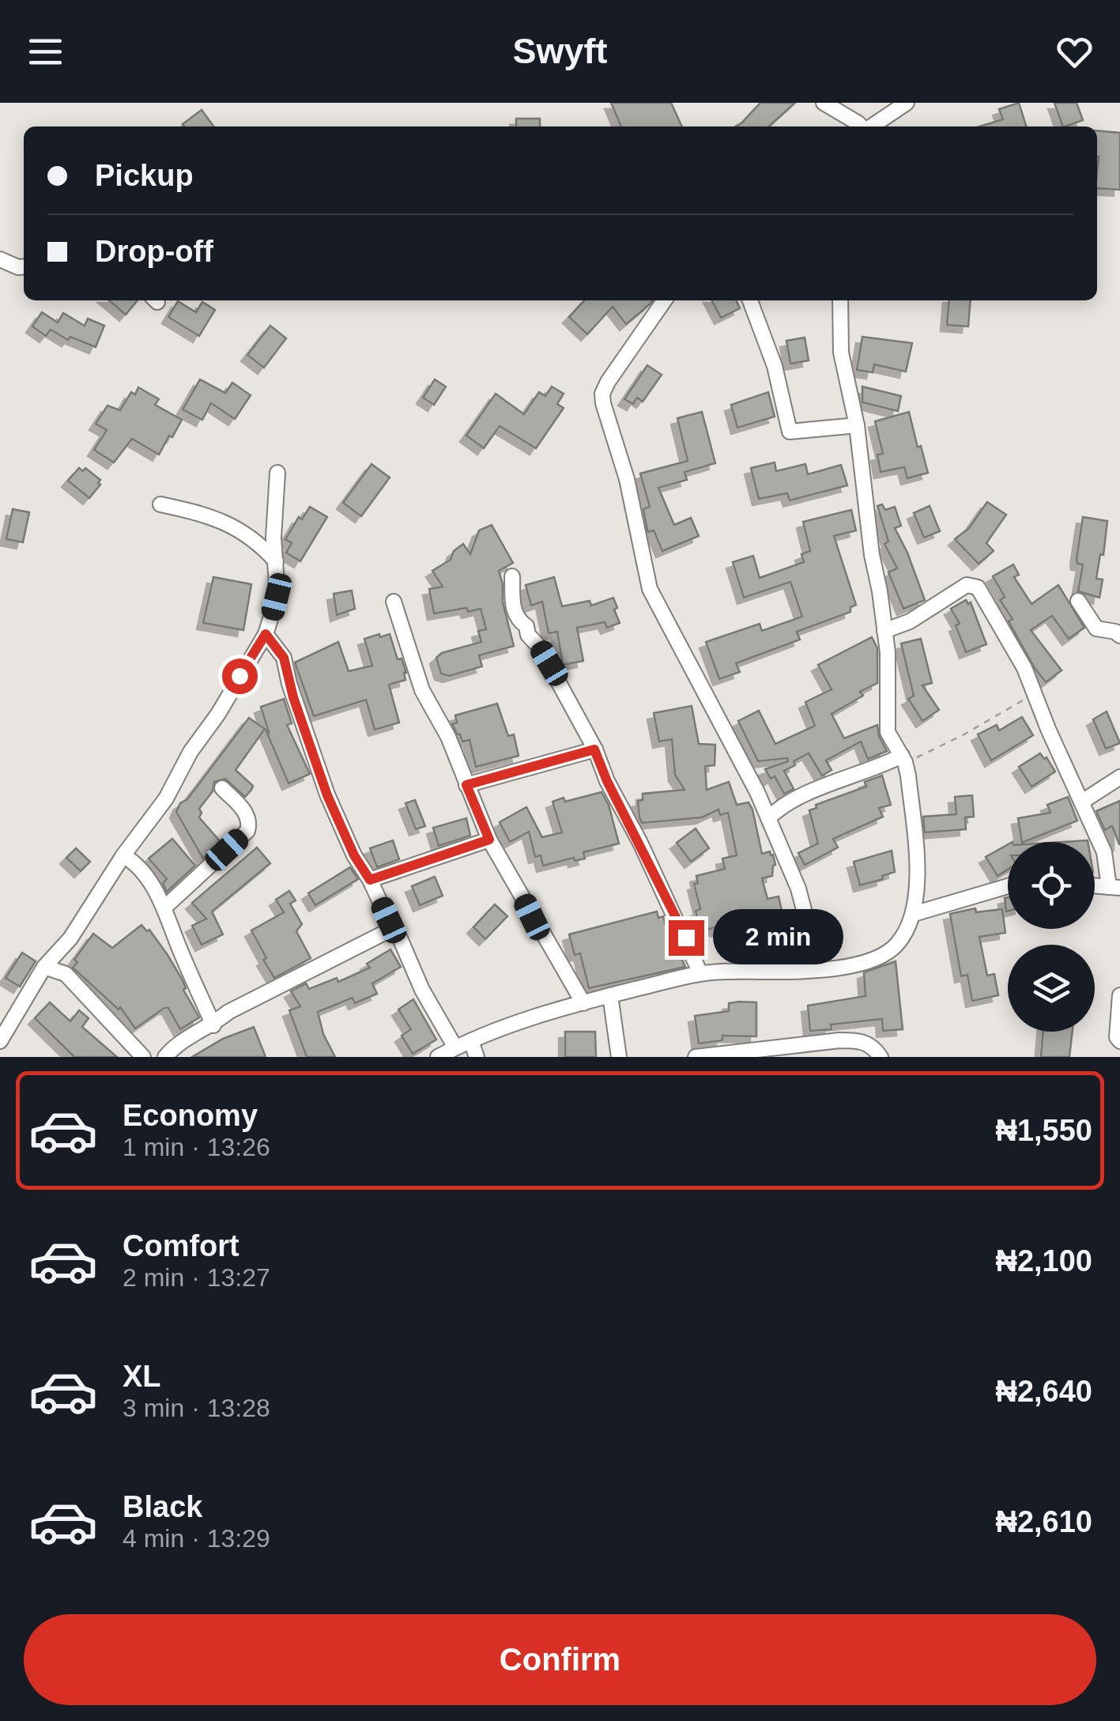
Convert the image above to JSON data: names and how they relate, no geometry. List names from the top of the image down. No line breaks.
{"page":{"header":"Swyft","banner":["Pickup","Drop-off"],"bubble":"2 min","list":[{"name":"Economy","note":"1 min · 13:26","value":"₦1,550"},{"name":"Comfort","note":"2 min · 13:27","value":"₦2,100"},{"name":"XL","note":"3 min · 13:28","value":"₦2,640"},{"name":"Black","note":"4 min · 13:29","value":"₦2,610"}],"buttons":"Confirm"}}
